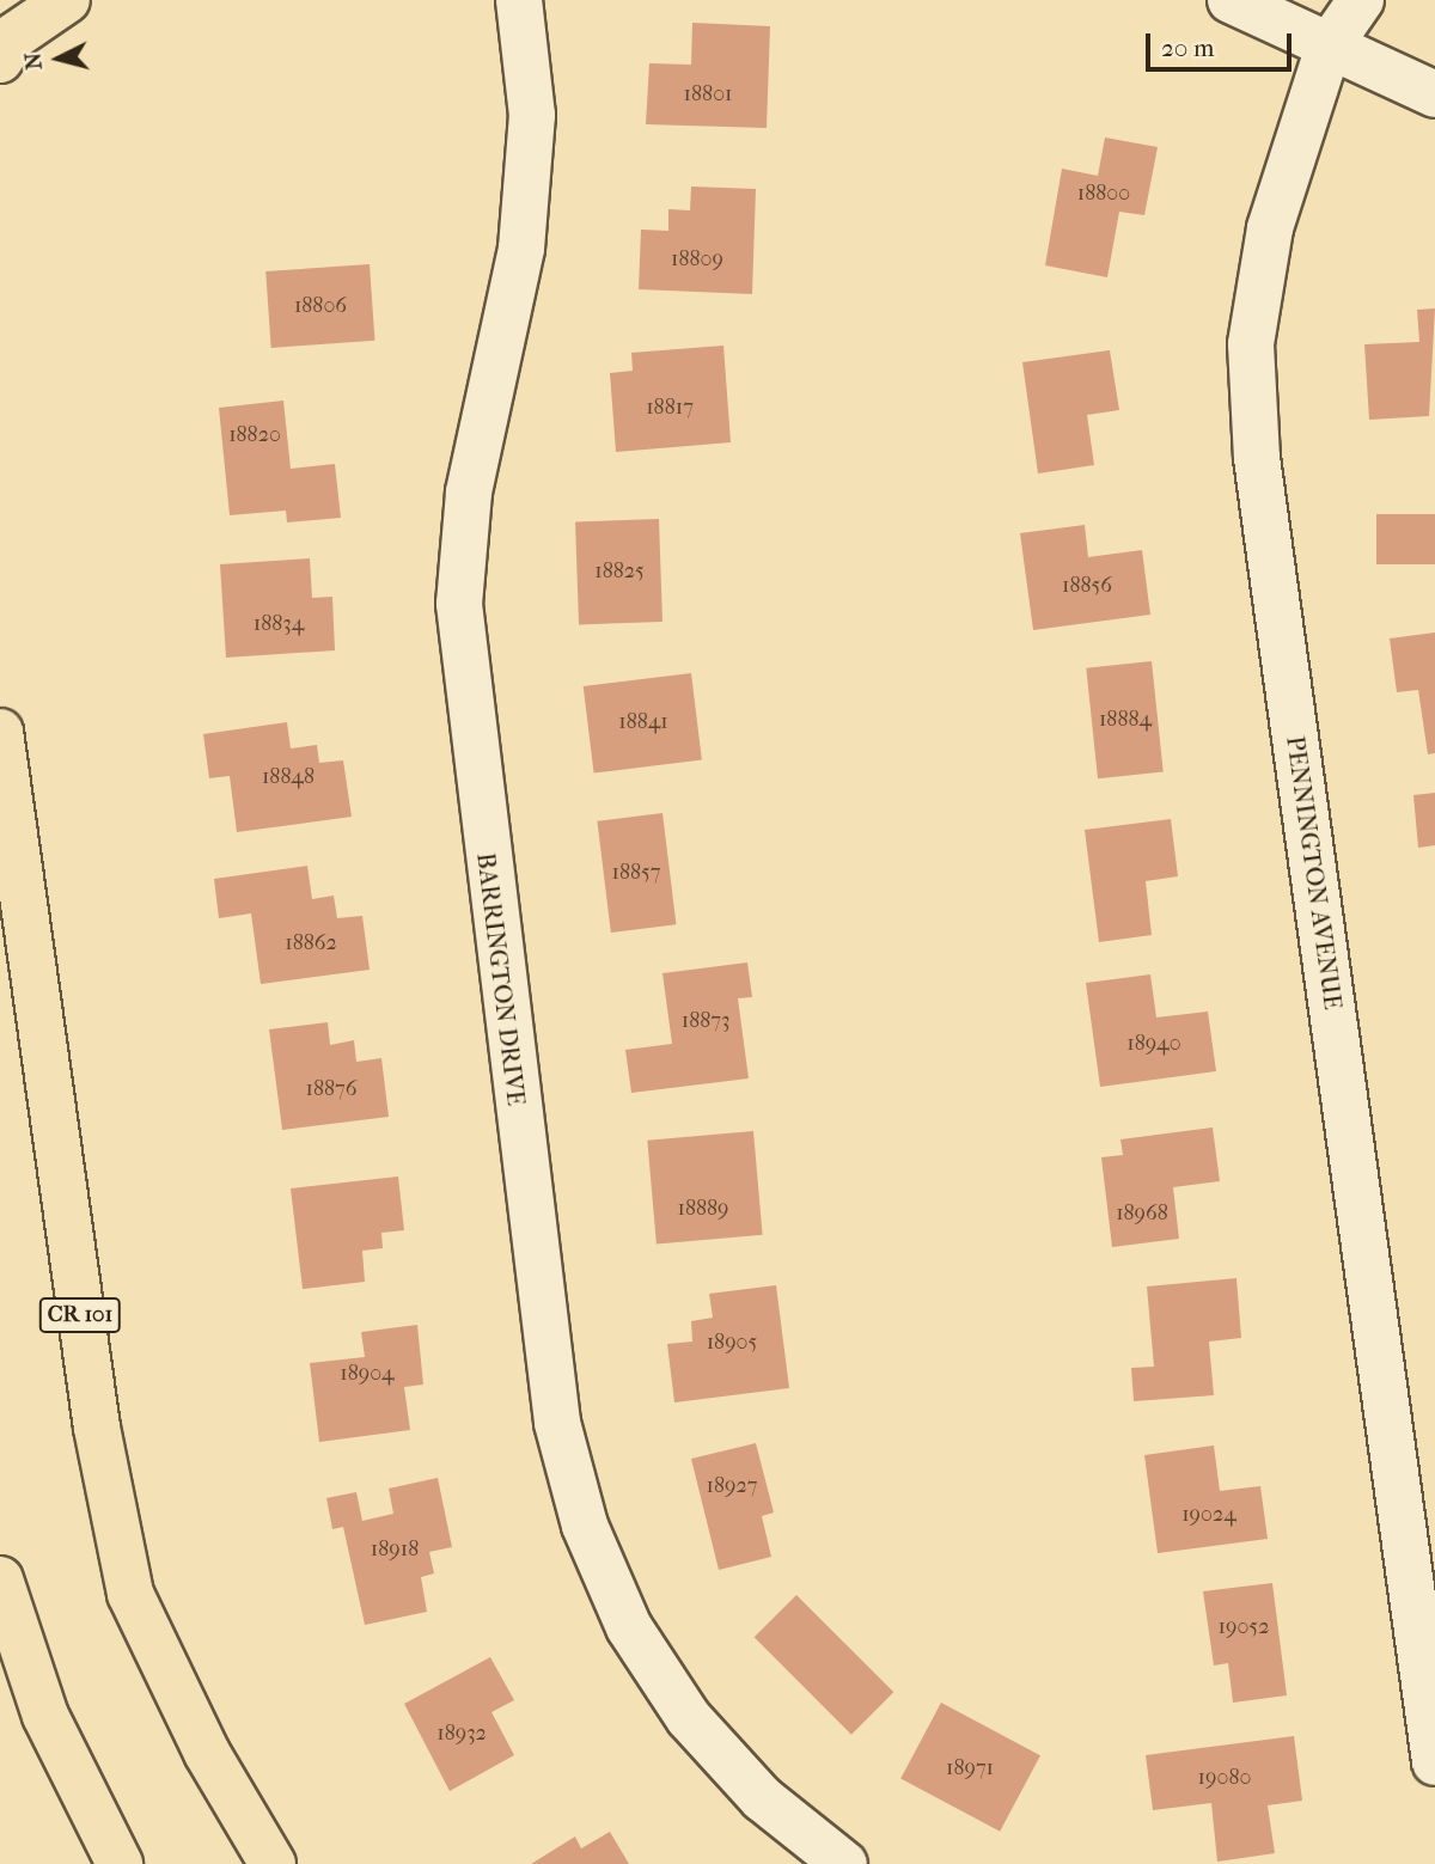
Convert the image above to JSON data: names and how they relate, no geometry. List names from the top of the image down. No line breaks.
{"streets":{"main road":["CR 101"],"street":["PENNINGTON AVENUE","BARRINGTON DRIVE"]},"house_numbers":["18801","18800","18809","18806","18817","18820","18825","18856","18834","18884","18841","18848","18857","18862","18873","18940","18876","18889","18968","18905","18904","18927","19024","18918","19052","18932","18971","19080"],"scale_bar":"20 m","north":"left"}
